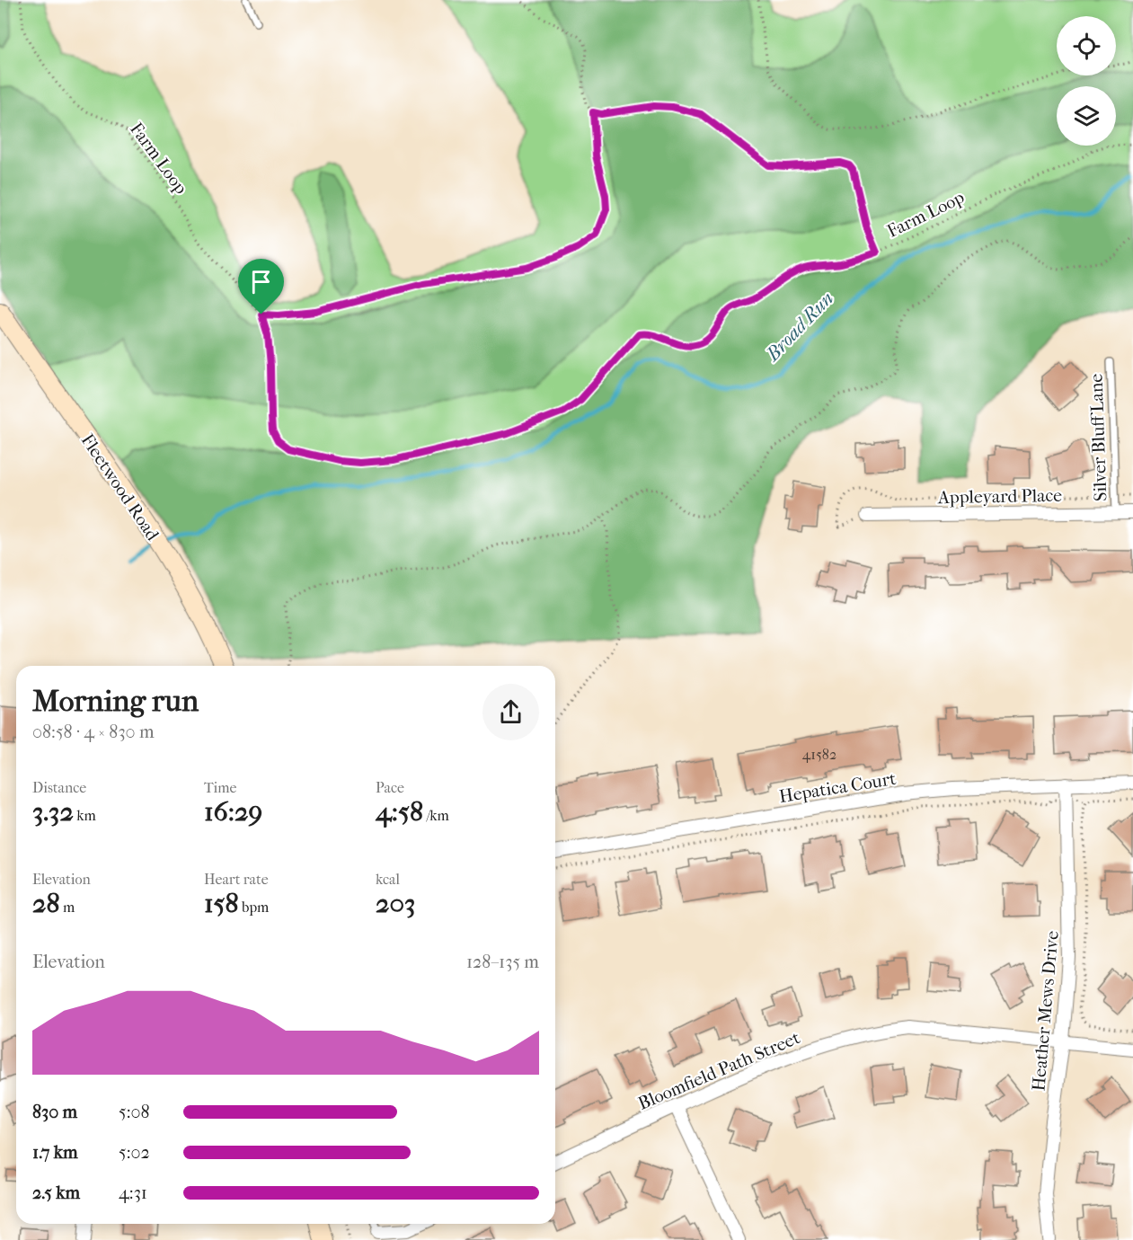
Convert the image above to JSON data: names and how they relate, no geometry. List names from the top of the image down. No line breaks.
{"streets":{"main road":["Fleetwood Road"],"street":["Appleyard Place","Hepatica Court","Heather Mews Drive","Bloomfield Path Street"],"lane":["Silver Bluff Lane"],"path":["Farm Loop"]},"crossings":[["Silver Bluff Lane","Appleyard Place"],["Hepatica Court","Heather Mews Drive"],["Heather Mews Drive","Bloomfield Path Street"]],"water":["Broad Run"],"house_numbers":["41582"],"page":{"heading":["Morning run","08:58 · 4 × 830 m"],"stats":[["Distance","3.32 km"],["Time","16:29"],["Pace","4:58 /km"],["Elevation","28 m"],["Heart rate","158 bpm"],["kcal","203"]],"chart":["Elevation","128–135 m"],"list":[{"name":"830 m","note":"5:08"},{"name":"1.7 km","note":"5:02"},{"name":"2.5 km","note":"4:31"}]}}
